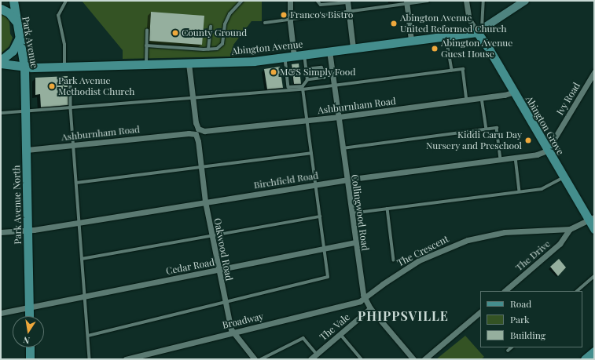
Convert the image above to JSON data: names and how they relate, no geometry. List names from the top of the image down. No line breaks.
{"streets":{"main road":["Park Avenue","Abington Avenue","Abington Grove","Park Avenue North"],"street":["Ivy Road","Ashburnham Road","Birchfield Road","Collingwood Road","Oakwood Road","The Crescent","The Drive","Cedar Road","Broadway","The Vale"]},"crossings":[["Park Avenue","Abington Avenue"],["Park Avenue","Park Avenue North"],["Abington Avenue","Abington Grove"],["Abington Avenue","Collingwood Road"],["Ivy Road","Abington Grove"],["Ivy Road","Birchfield Road"],["Ashburnham Road","Abington Grove"],["Ashburnham Road","Park Avenue North"],["Ashburnham Road","Collingwood Road"],["Ashburnham Road","Oakwood Road"],["Abington Grove","Birchfield Road"],["Abington Grove","The Crescent"],["Birchfield Road","Park Avenue North"],["Birchfield Road","Collingwood Road"],["Birchfield Road","Oakwood Road"],["Park Avenue North","Cedar Road"],["Collingwood Road","The Crescent"],["Collingwood Road","Cedar Road"],["Collingwood Road","Broadway"],["Collingwood Road","The Vale"],["Oakwood Road","Cedar Road"],["Oakwood Road","Broadway"],["The Crescent","The Drive"],["The Crescent","Broadway"]],"districts":["PHIPPSVILLE"],"places":["Franco's Bistro","Abington Avenue United Reformed Church","County Ground","Abington Avenue Guest House","M&S Simply Food","Park Avenue Methodist Church","Kiddi Caru Day Nursery and Preschool"],"legend":["Road","Park","Building"],"north":"bottom"}
